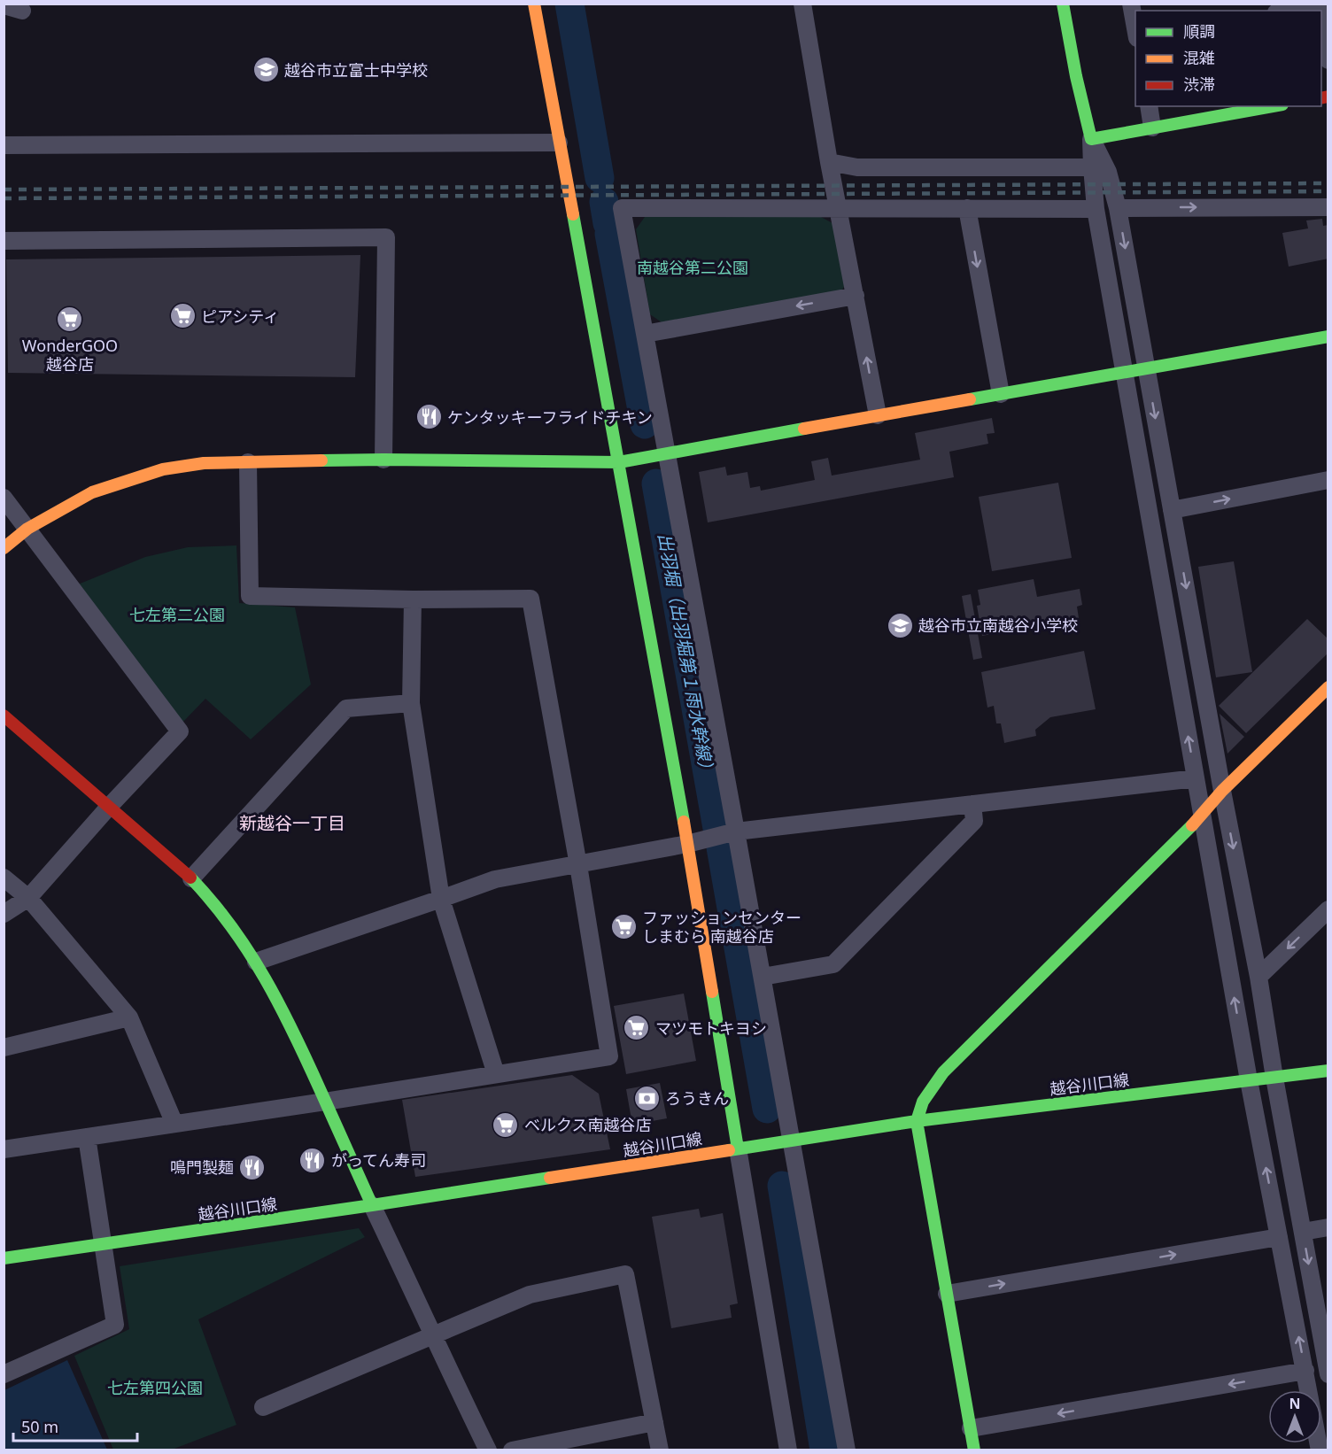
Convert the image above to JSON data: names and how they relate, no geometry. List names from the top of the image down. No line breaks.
{"streets":{"street":["越谷川口線"]},"districts":["新越谷一丁目"],"water":["出羽堀（出羽堀第１雨水幹線）"],"parks":["南越谷第二公園","七左第二公園","七左第四公園"],"places":{"school or university":["越谷市立富士中学校","越谷市立南越谷小学校"],"supermarket":["ピアシティ","WonderGOO 越谷店","ファッションセンター しまむら 南越谷店","マツモトキヨシ","ベルクス南越谷店"],"restaurant":["ケンタッキーフライドチキン","がってん寿司","鳴門製麺"],"bank":["ろうきん"]},"legend":["順調","混雑","渋滞"],"scale_bar":"50 m","north":"top"}
